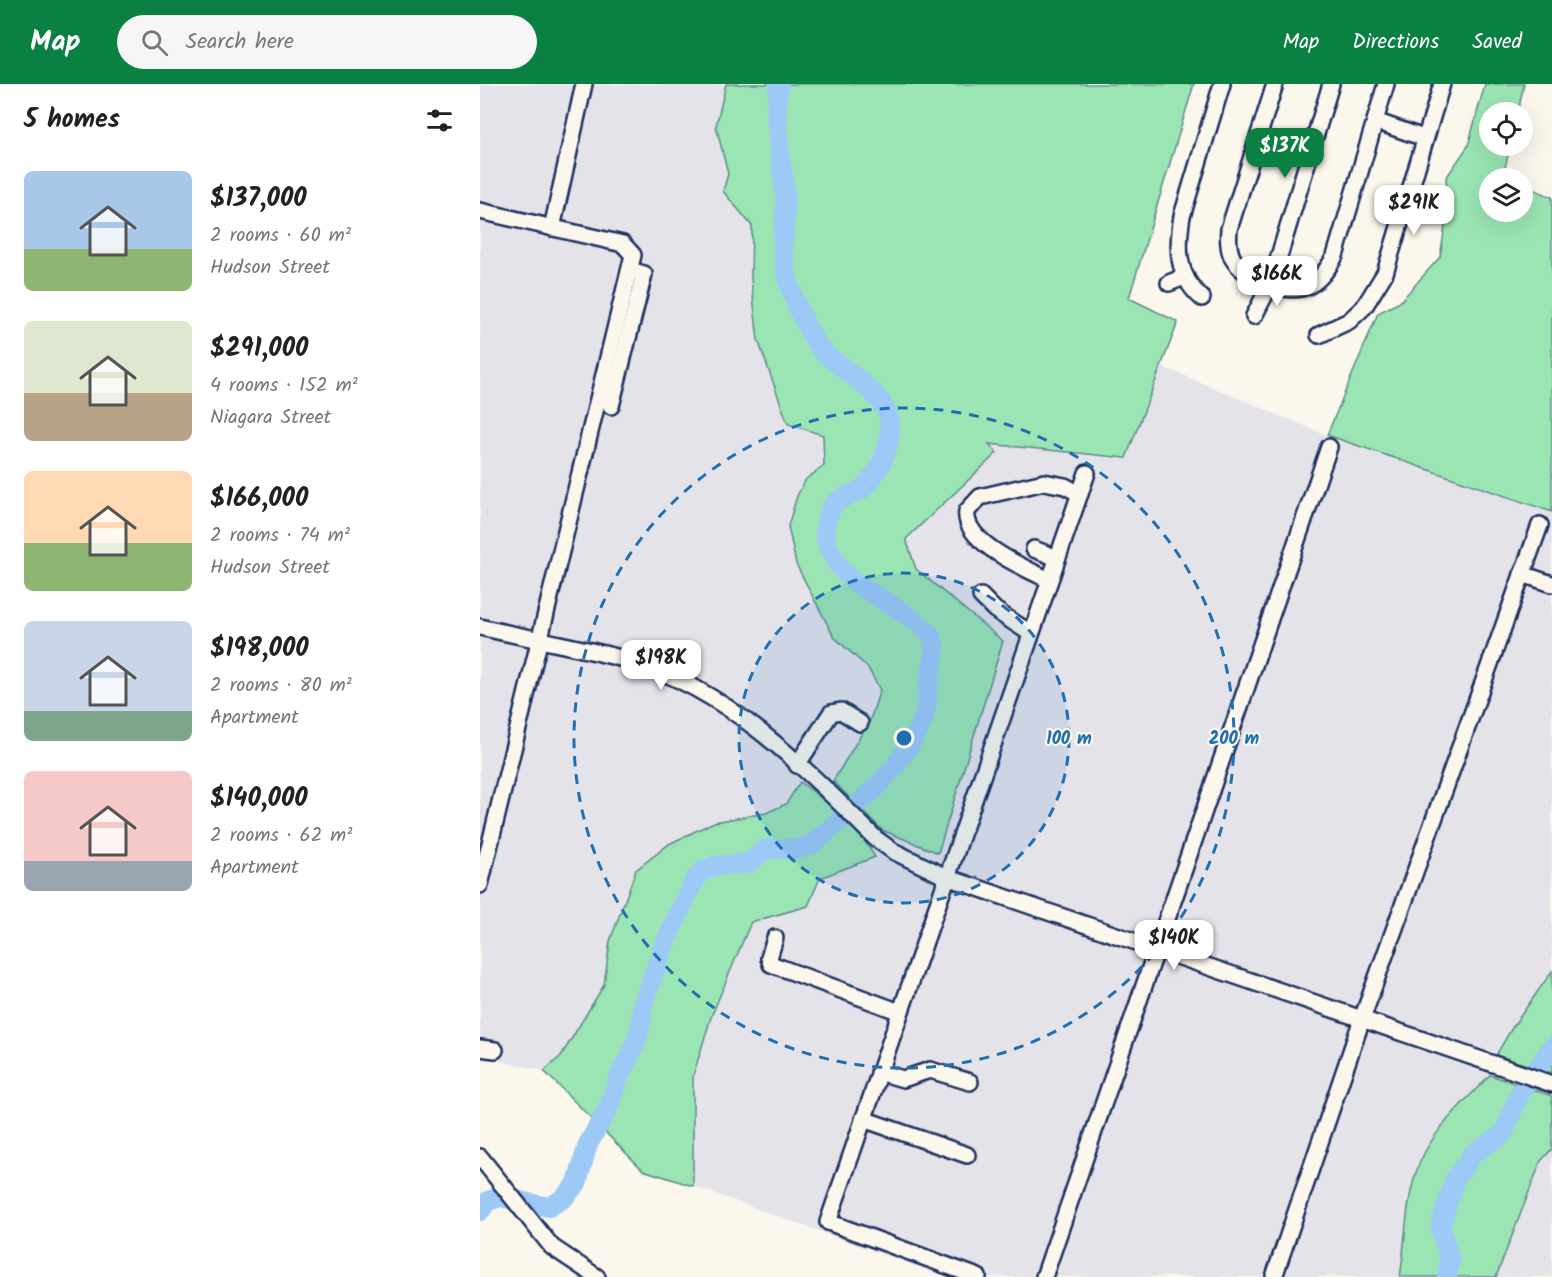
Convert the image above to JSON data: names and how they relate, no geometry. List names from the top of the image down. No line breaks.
{"page":{"header":"Map","search":"Search here","nav":["Map","Directions","Saved"],"heading":"5 homes","price":["$137K","$291K","$166K","$198K","$140K"],"list":[{"name":"$137,000","note":"2 rooms · 60 m² · Hudson Street"},{"name":"$291,000","note":"4 rooms · 152 m² · Niagara Street"},{"name":"$166,000","note":"2 rooms · 74 m² · Hudson Street"},{"name":"$198,000","note":"2 rooms · 80 m² · Apartment"},{"name":"$140,000","note":"2 rooms · 62 m² · Apartment"}]},"rings":["100 m","200 m"]}
